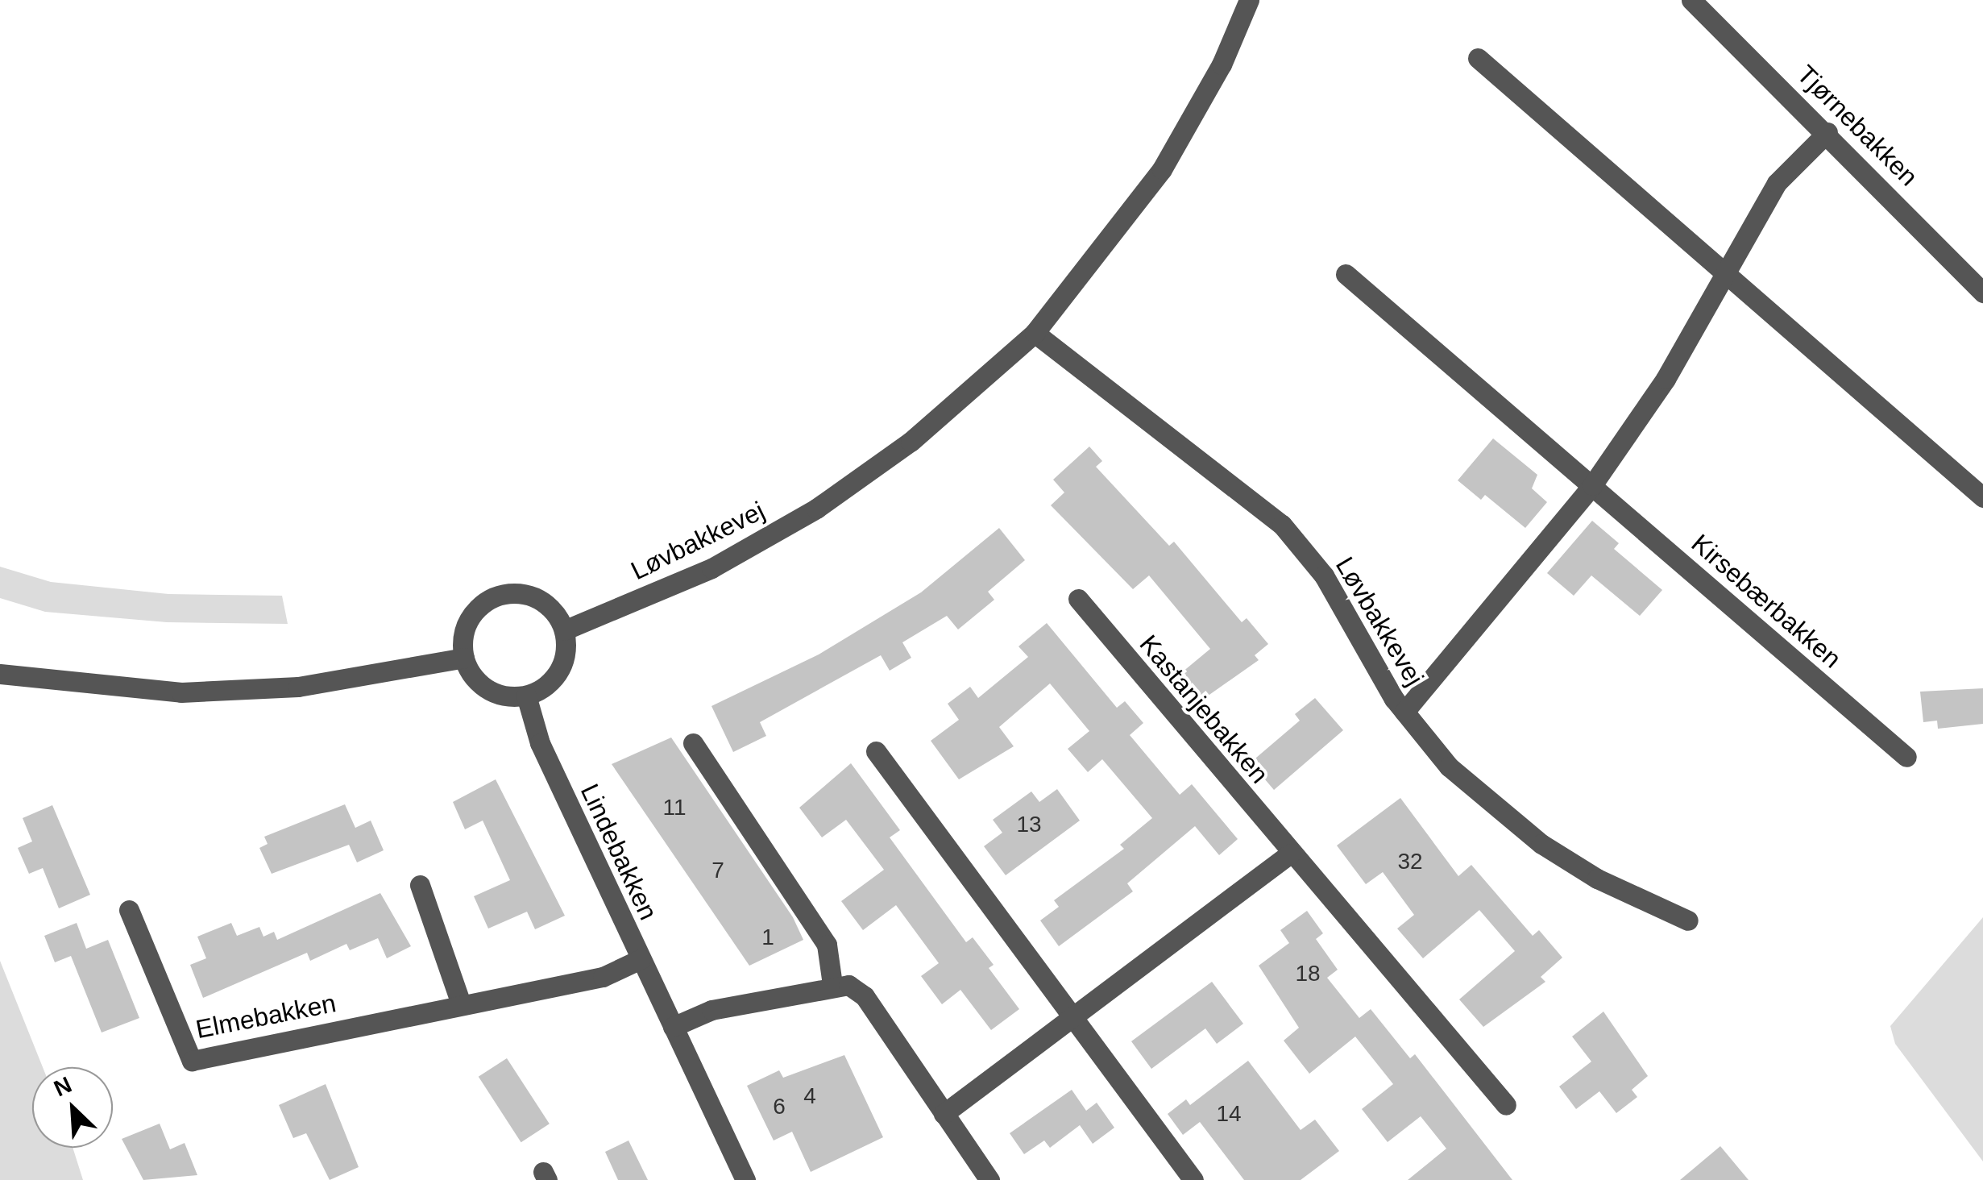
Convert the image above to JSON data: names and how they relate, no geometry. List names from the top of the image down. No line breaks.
{"streets":{"street":["Tjørnebakken","Løvbakkevej","Kirsebærbakken","Kastanjebakken","Lindebakken","Elmebakken"]},"crossings":[["Løvbakkevej","Lindebakken"],["Lindebakken","Elmebakken"]],"house_numbers":["11","13","32","7","1","18","4","6","14"],"north":"top left"}
